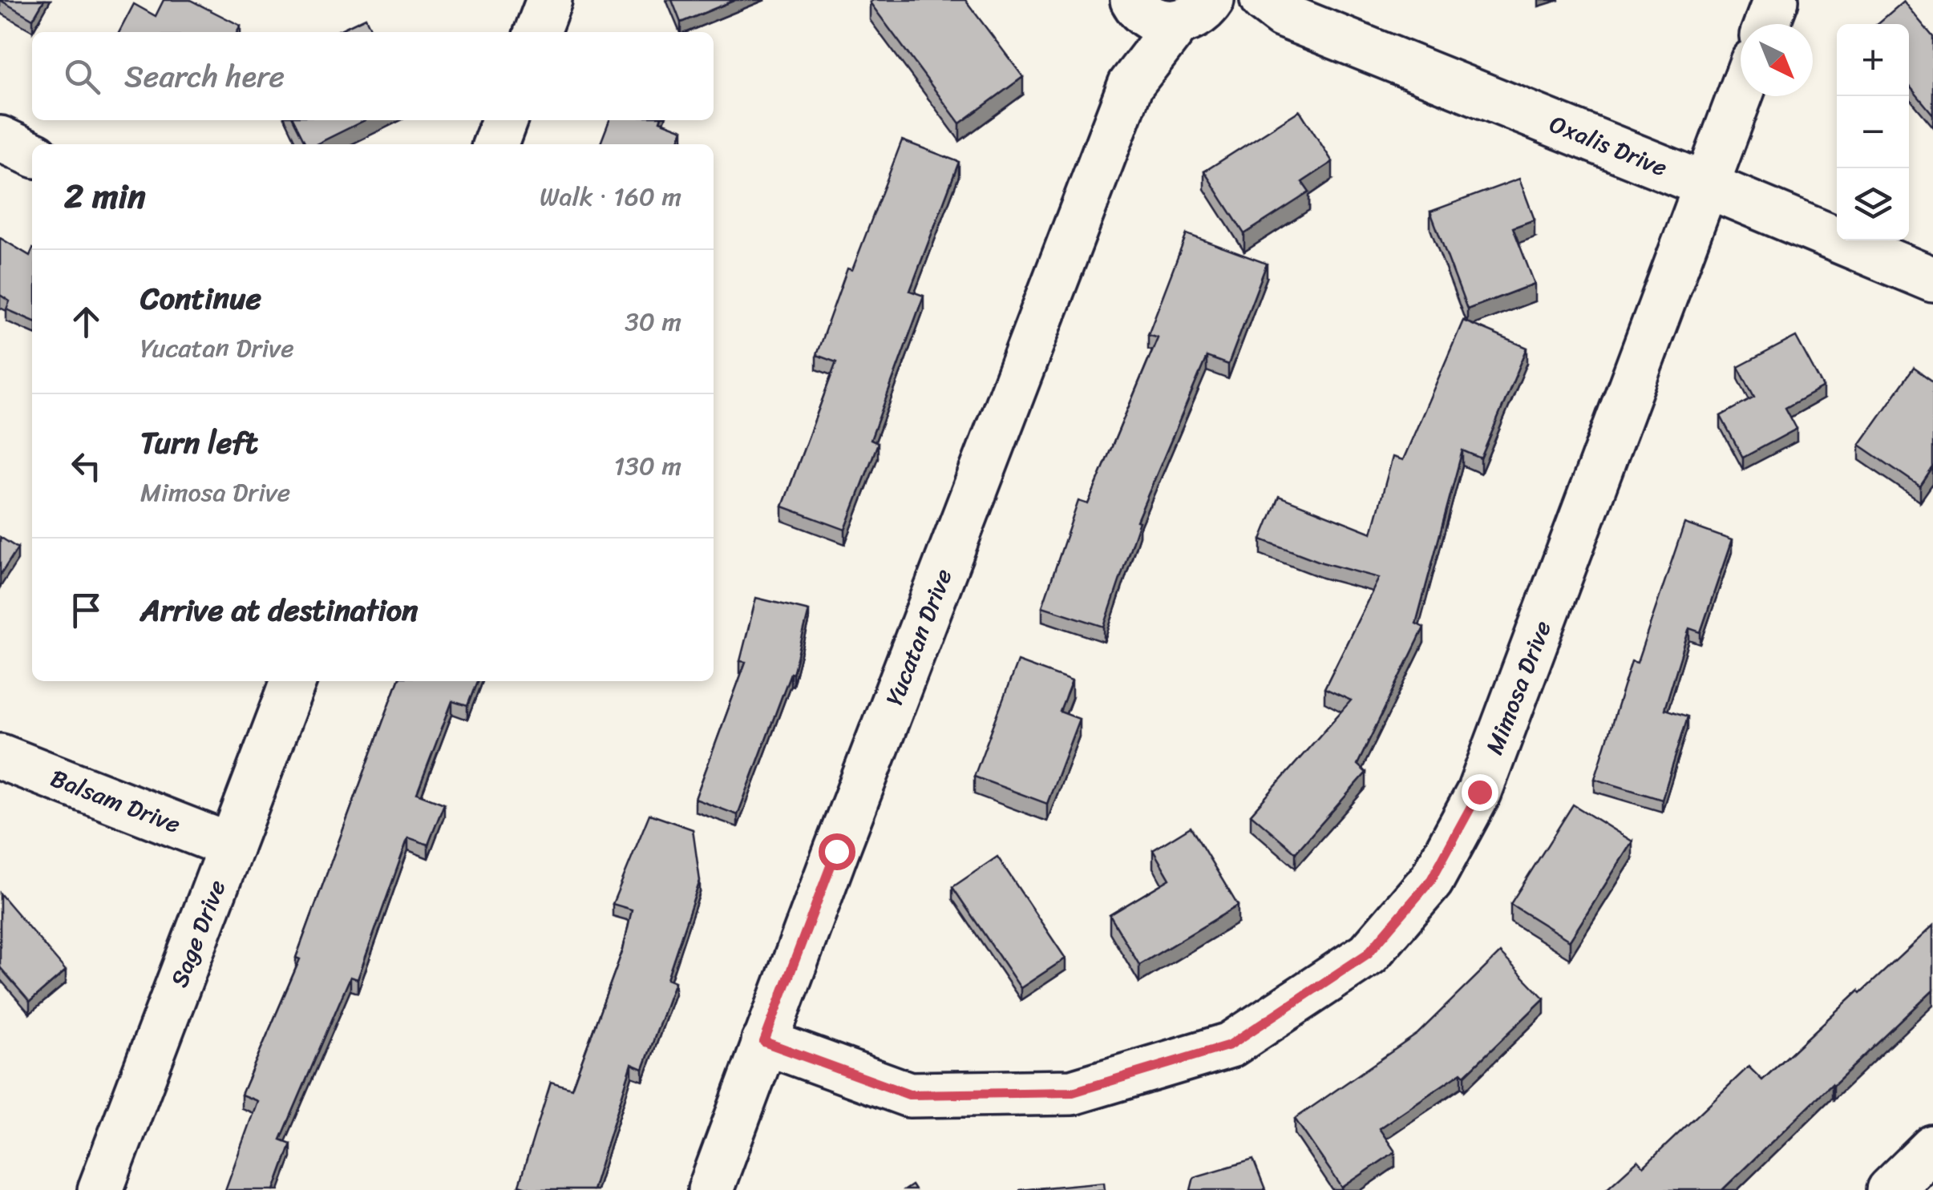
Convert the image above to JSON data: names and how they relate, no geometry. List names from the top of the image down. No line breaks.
{"streets":{"street":["Oxalis Drive","Yucatan Drive","Mimosa Drive","Balsam Drive","Sage Drive"]},"crossings":[["Oxalis Drive","Yucatan Drive"],["Oxalis Drive","Mimosa Drive"],["Yucatan Drive","Mimosa Drive"],["Balsam Drive","Sage Drive"]],"north":"bottom right","page":{"map_buttons":["+","−"],"search":"Search here","heading":["2 min","Walk · 160 m"],"list":[["Continue","Yucatan Drive","30 m"],["Turn left","Mimosa Drive","130 m"],"Arrive at destination"]}}
